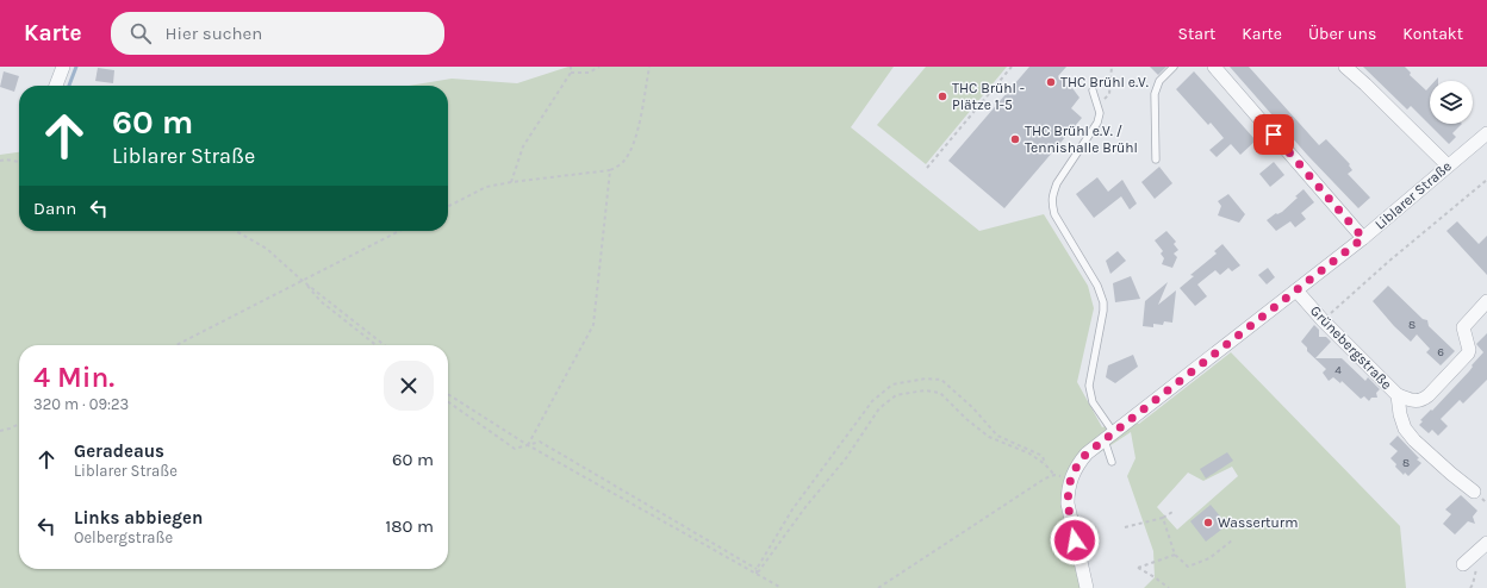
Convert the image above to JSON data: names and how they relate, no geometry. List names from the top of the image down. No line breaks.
{"streets":{"street":["Liblarer Straße","Grünebergstraße"]},"crossings":[["Liblarer Straße","Grünebergstraße"]],"places":["THC Brühl e.V.","THC Brühl - Plätze 1-5","THC Brühl e.V. / Tennishalle Brühl","Wasserturm"],"house_numbers":["8","6","4","8"],"page":{"header":"Karte","search":"Hier suchen","nav":["Start","Karte","Über uns","Kontakt"],"turn":["60 m","Liblarer Straße"],"then":"Dann","heading":["4 Min.","320 m · 09:23"],"list":[{"name":"Geradeaus","note":"Liblarer Straße","value":"60 m"},{"name":"Links abbiegen","note":"Oelbergstraße","value":"180 m"}]}}
